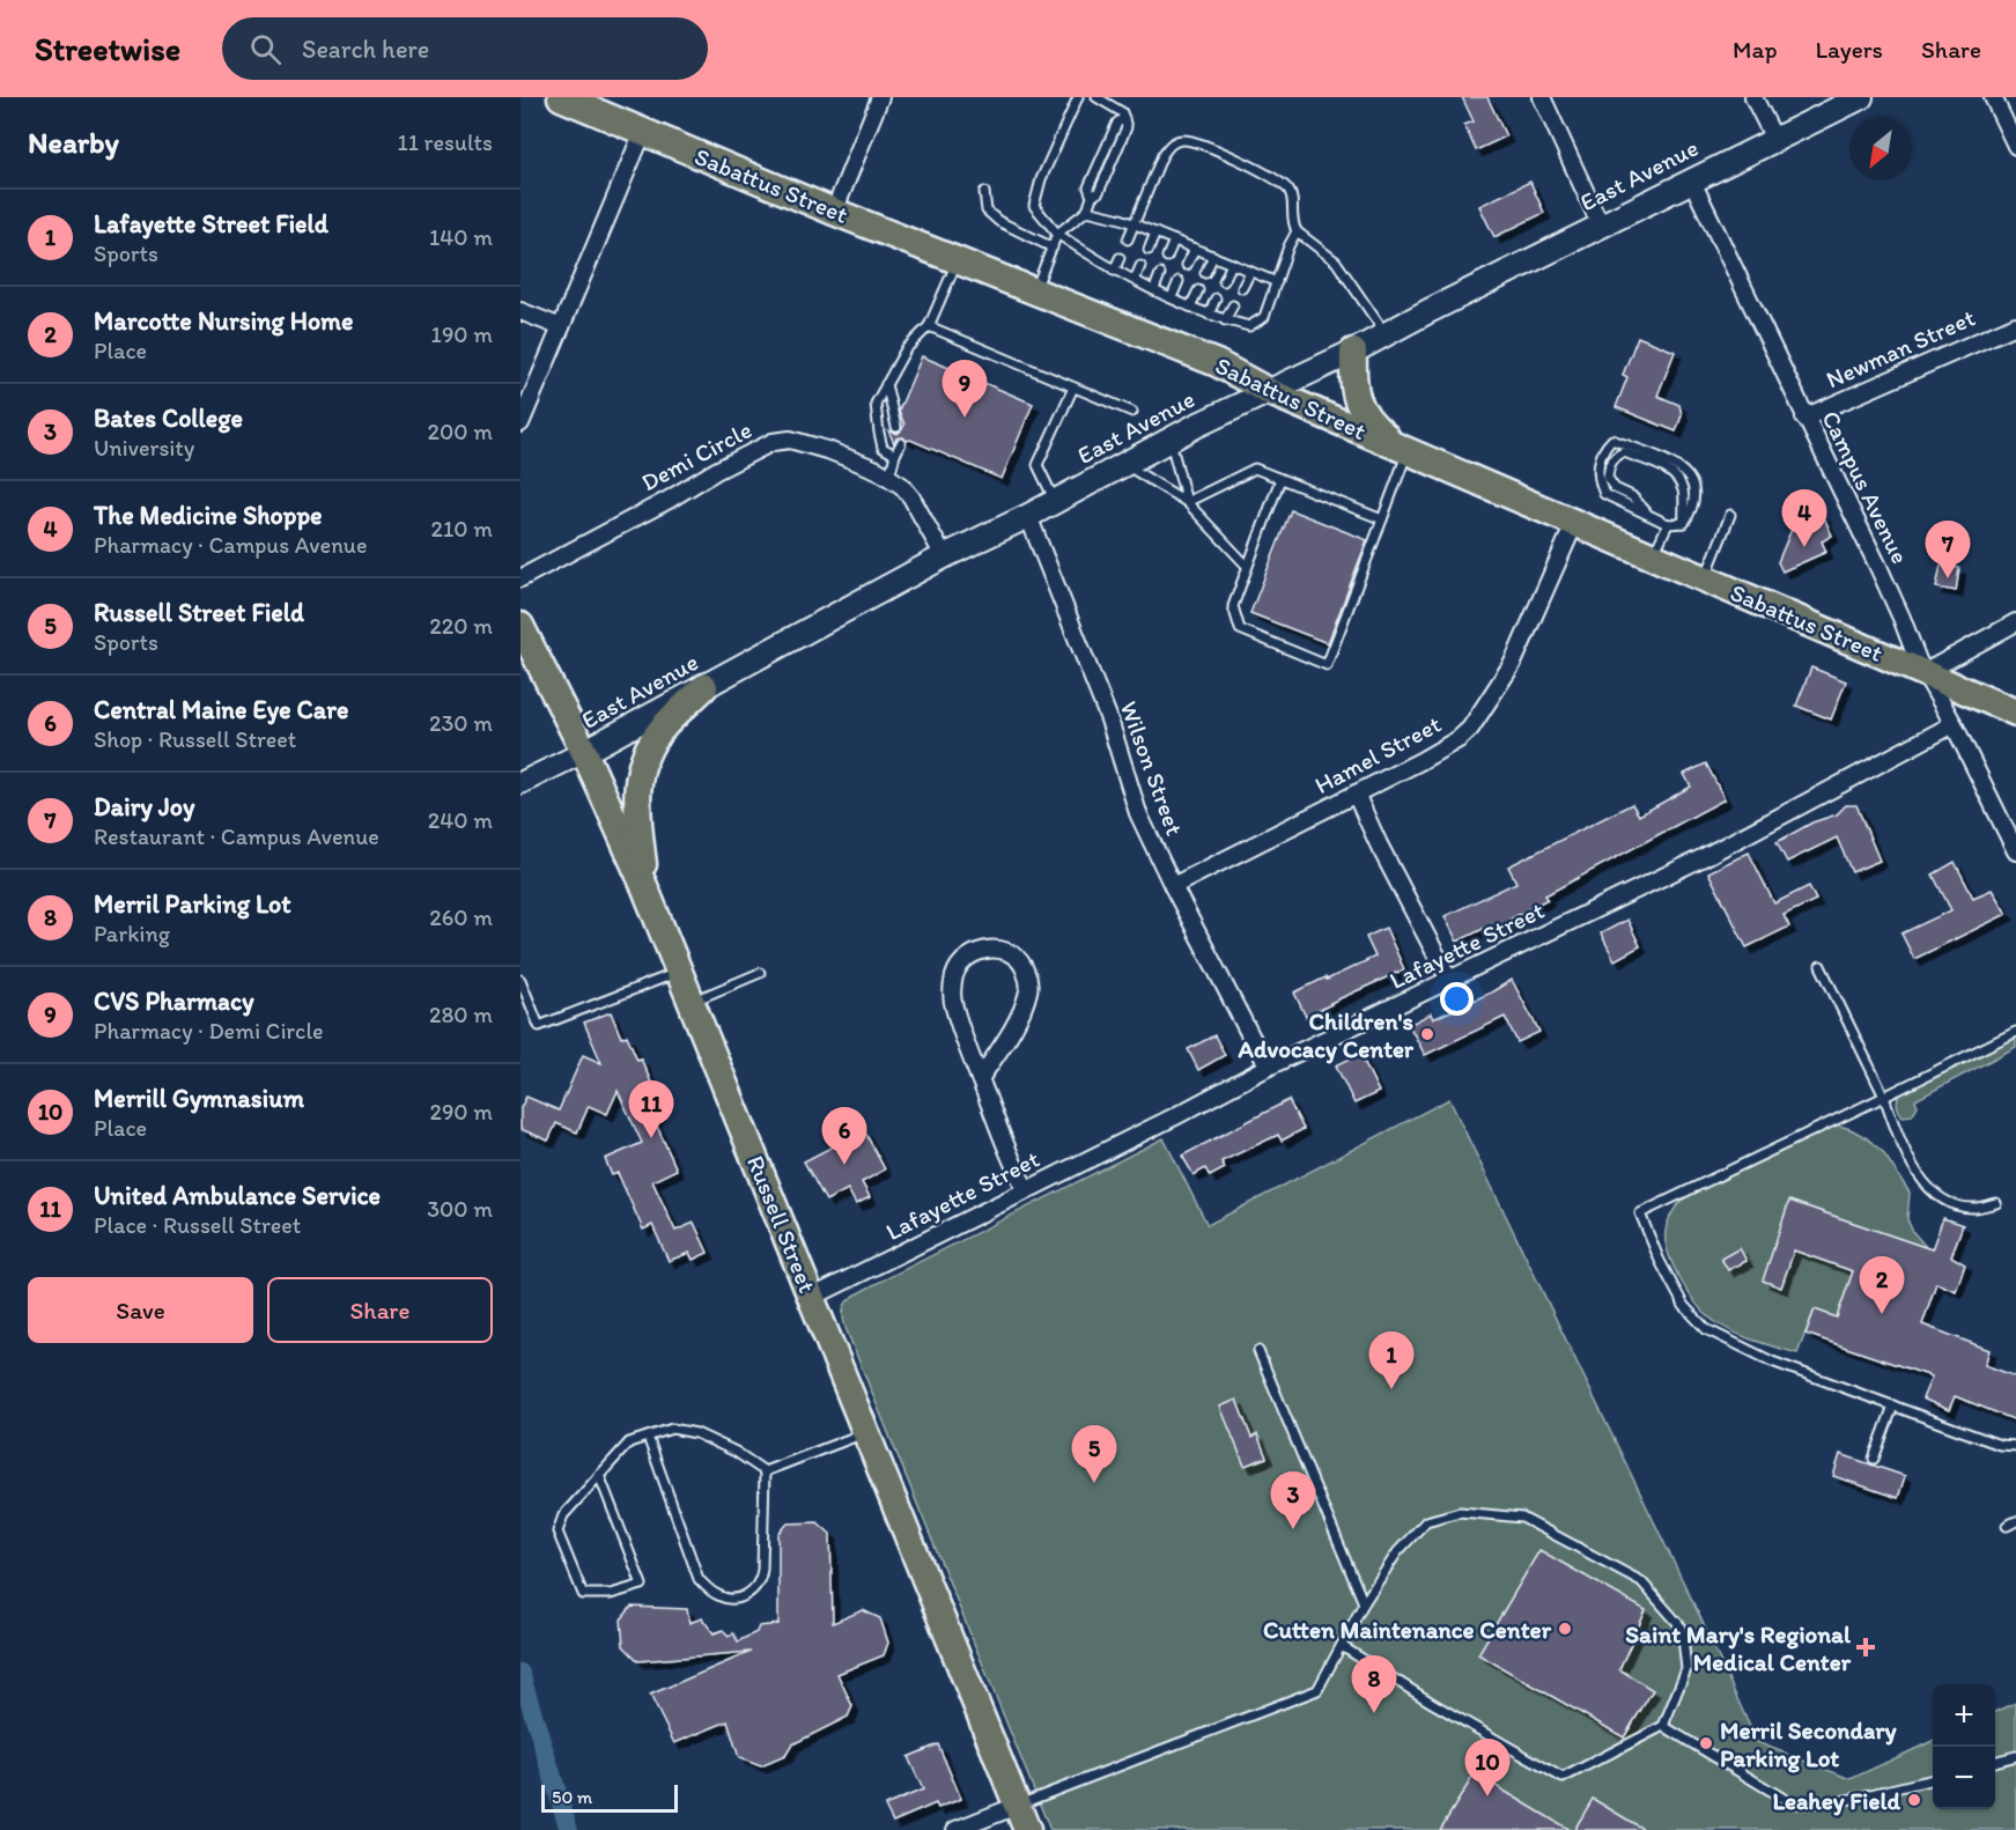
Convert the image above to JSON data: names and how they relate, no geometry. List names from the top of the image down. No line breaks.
{"streets":{"main road":["East Avenue","Sabattus Street","Russell Street"],"street":["Newman Street","Demi Circle","Campus Avenue","Hamel Street","Wilson Street","Lafayette Street"]},"crossings":[["East Avenue","Sabattus Street"],["East Avenue","Demi Circle"],["East Avenue","Campus Avenue"],["East Avenue","Wilson Street"],["East Avenue","Russell Street"],["Sabattus Street","Campus Avenue"],["Sabattus Street","Hamel Street"],["Newman Street","Campus Avenue"],["Campus Avenue","Lafayette Street"],["Hamel Street","Wilson Street"],["Wilson Street","Lafayette Street"],["Lafayette Street","Russell Street"]],"places":{"other":["Children's Advocacy Center","Cutten Maintenance Center","Merril Secondary Parking Lot","Leahey Field"],"health":["Saint Mary's Regional Medical Center"]},"scale_bar":"50 m","north":"bottom left","page":{"header":"Streetwise","search":"Search here","nav":["Map","Layers","Share"],"heading":["Nearby","11 results"],"list":[{"mark":"1","name":"Lafayette Street Field","note":"Sports","value":"140 m"},{"mark":"2","name":"Marcotte Nursing Home","note":"Place","value":"190 m"},{"mark":"3","name":"Bates College","note":"University","value":"200 m"},{"mark":"4","name":"The Medicine Shoppe","note":"Pharmacy · Campus Avenue","value":"210 m"},{"mark":"5","name":"Russell Street Field","note":"Sports","value":"220 m"},{"mark":"6","name":"Central Maine Eye Care","note":"Shop · Russell Street","value":"230 m"},{"mark":"7","name":"Dairy Joy","note":"Restaurant · Campus Avenue","value":"240 m"},{"mark":"8","name":"Merril Parking Lot","note":"Parking","value":"260 m"},{"mark":"9","name":"CVS Pharmacy","note":"Pharmacy · Demi Circle","value":"280 m"},{"mark":"10","name":"Merrill Gymnasium","note":"Place","value":"290 m"},{"mark":"11","name":"United Ambulance Service","note":"Place · Russell Street","value":"300 m"}],"pins":["9","4","7","11","6","2","1","5","3","8","10"],"buttons":["Save","Share"],"map_buttons":["+","−"],"scale":"50 m"}}
